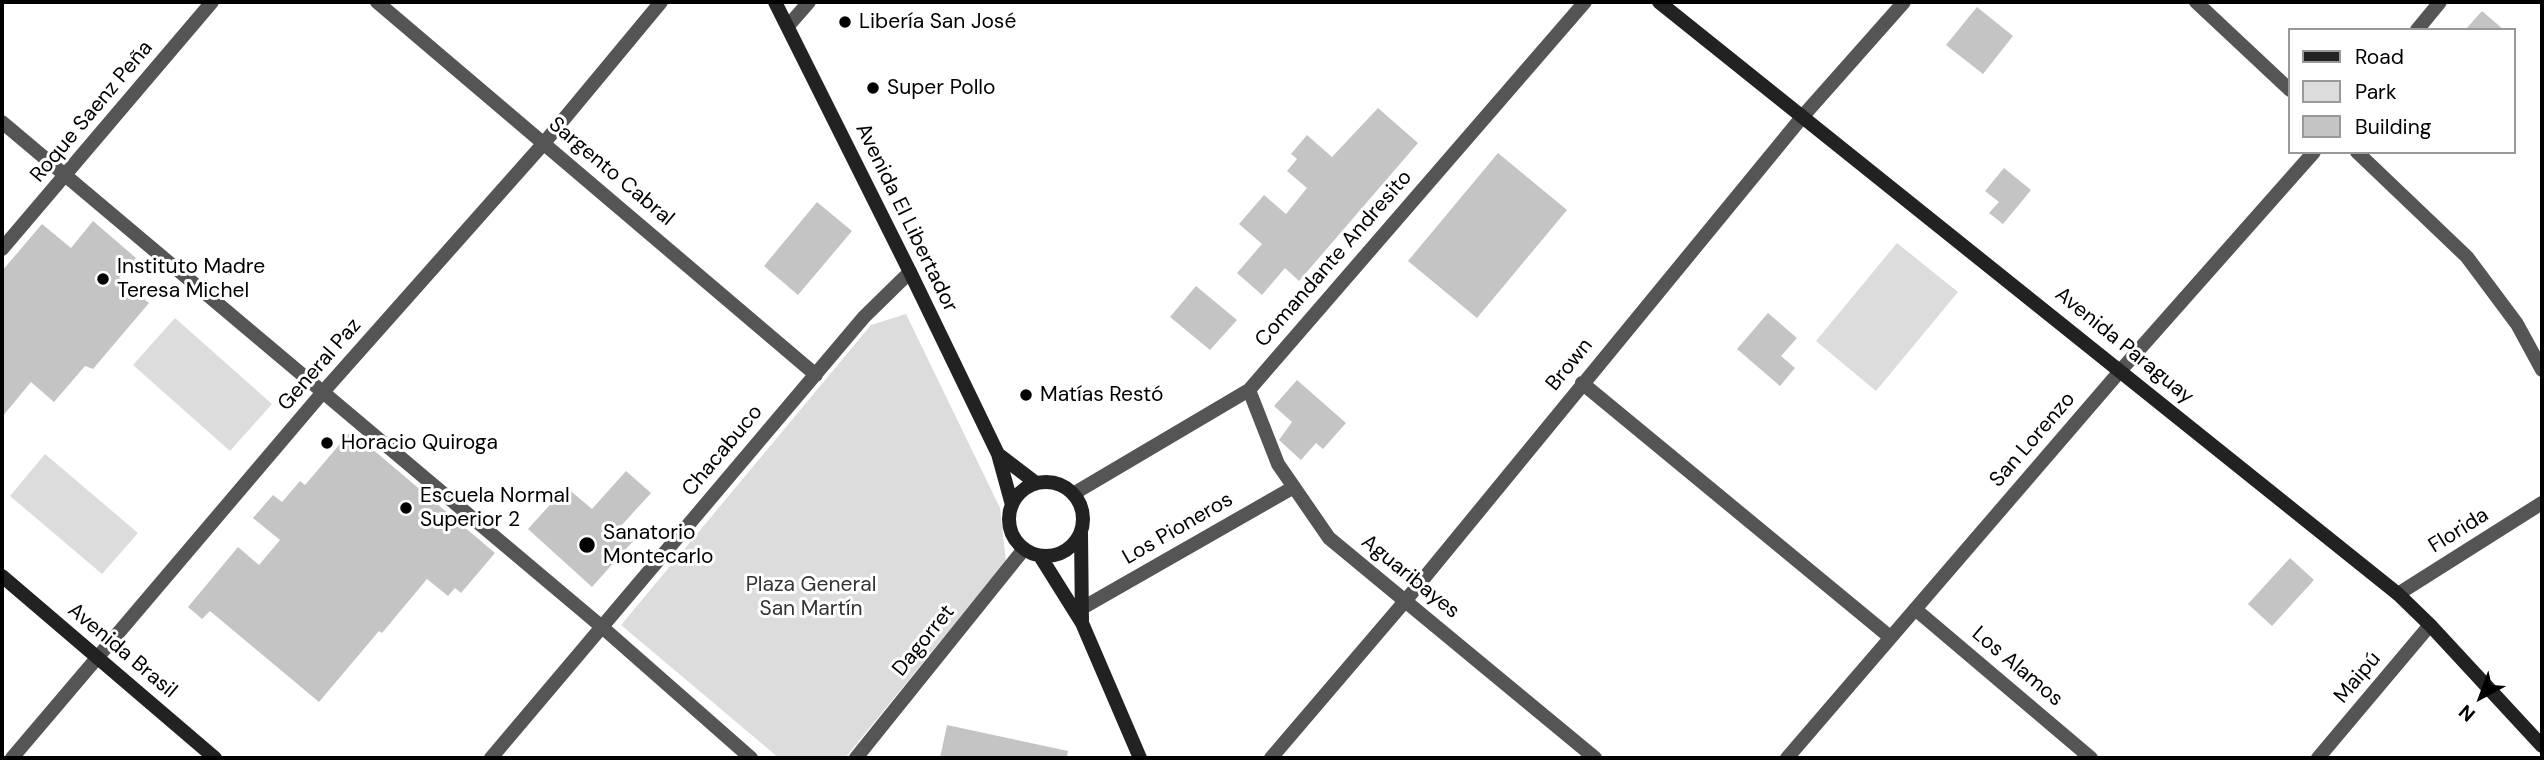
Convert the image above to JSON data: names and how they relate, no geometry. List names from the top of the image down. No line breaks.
{"streets":{"main road":["Avenida El Libertador","Avenida Paraguay","Avenida Brasil"],"street":["Roque Saenz Peña","Sargento Cabral","Comandante Andresito","General Paz","Brown","San Lorenzo","Chacabuco","Los Pioneros","Florida","Aguaribayes","Dagorret","Los Alamos","Maipú"]},"crossings":[["Sargento Cabral","General Paz"],["Sargento Cabral","Chacabuco"],["Avenida El Libertador","Comandante Andresito"],["Avenida El Libertador","Chacabuco"],["Avenida El Libertador","Dagorret"],["Comandante Andresito","Aguaribayes"],["Comandante Andresito","Dagorret"],["Avenida Paraguay","Brown"],["Avenida Paraguay","San Lorenzo"],["Avenida Paraguay","Florida"],["Avenida Paraguay","Maipú"],["General Paz","Avenida Brasil"],["Brown","Aguaribayes"],["San Lorenzo","Los Alamos"],["Los Pioneros","Aguaribayes"]],"parks":["Plaza General San Martín"],"places":["Libería San José","Super Pollo","Instituto Madre Teresa Michel","Matías Restó","Horacio Quiroga","Escuela Normal Superior 2","Sanatorio Montecarlo"],"legend":["Road","Park","Building"],"north":"bottom left"}
